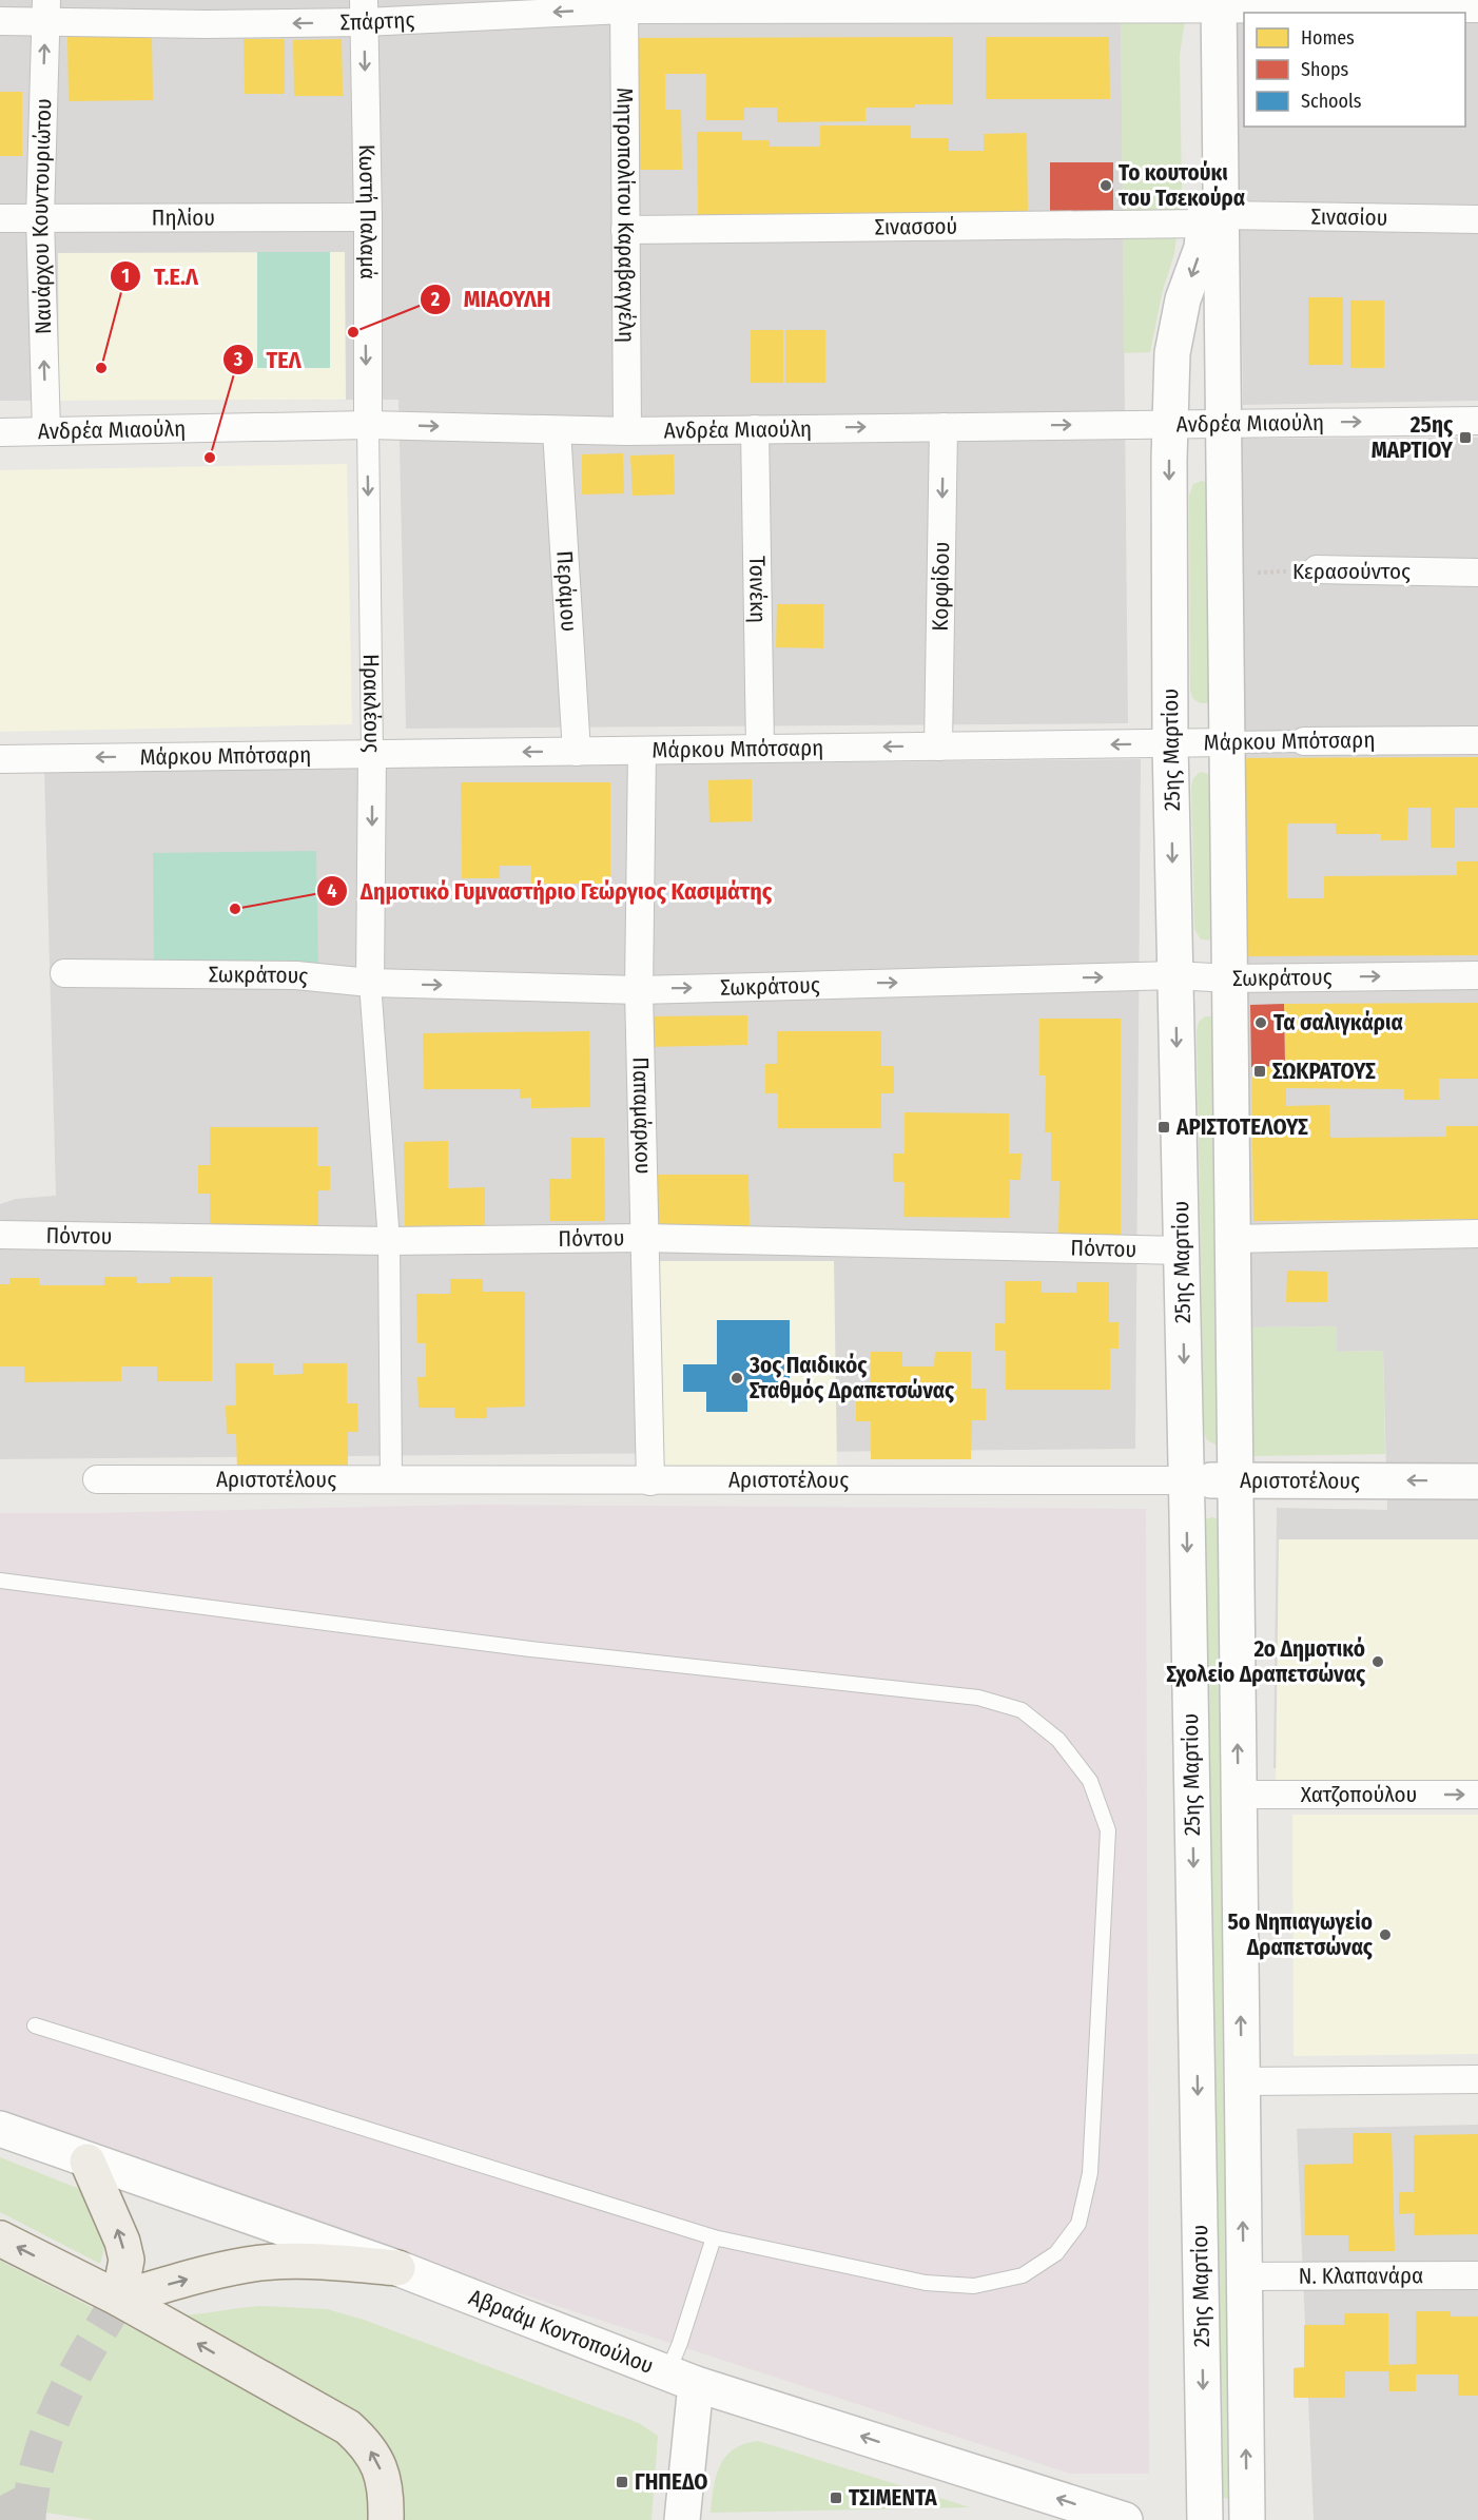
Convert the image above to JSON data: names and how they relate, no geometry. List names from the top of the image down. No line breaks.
{"streets":{"street":["Σπάρτης","Κωστή Παλαμά","Μητροπολίτου Καραβαγγέλη","Ναυάρχου Κουντουριώτου","Πηλίου","Σινασίου","Σινασσού","Ανδρέα Μιαούλη","Κερασούντος","Κορφίδου","Τσινέκη","Περάμου","Ηρακλέους","Μάρκου Μπότσαρη","25ης Μαρτίου","Σωκράτους","Παπαμάρκου","Πόντου","Αριστοτέλους","Χατζοπούλου","Ν. Κλαπανάρα","Αβραάμ Κοντοπούλου"]},"crossings":[["Σπάρτης","Κωστή Παλαμά"],["Σπάρτης","Μητροπολίτου Καραβαγγέλη"],["Σπάρτης","Ναυάρχου Κουντουριώτου"],["Σπάρτης","25ης Μαρτίου"],["Κωστή Παλαμά","Πηλίου"],["Κωστή Παλαμά","Ανδρέα Μιαούλη"],["Κωστή Παλαμά","Ηρακλέους"],["Μητροπολίτου Καραβαγγέλη","Σινασσού"],["Μητροπολίτου Καραβαγγέλη","Ανδρέα Μιαούλη"],["Ναυάρχου Κουντουριώτου","Πηλίου"],["Ναυάρχου Κουντουριώτου","Ανδρέα Μιαούλη"],["Σινασίου","Σινασσού"],["Σινασίου","25ης Μαρτίου"],["Σινασσού","25ης Μαρτίου"],["Ανδρέα Μιαούλη","Κορφίδου"],["Ανδρέα Μιαούλη","Τσινέκη"],["Ανδρέα Μιαούλη","Περάμου"],["Ανδρέα Μιαούλη","Ηρακλέους"],["Ανδρέα Μιαούλη","25ης Μαρτίου"],["Κερασούντος","25ης Μαρτίου"],["Κορφίδου","Μάρκου Μπότσαρη"],["Τσινέκη","Μάρκου Μπότσαρη"],["Περάμου","Μάρκου Μπότσαρη"],["Ηρακλέους","Μάρκου Μπότσαρη"],["Ηρακλέους","Σωκράτους"],["Μάρκου Μπότσαρη","25ης Μαρτίου"],["Μάρκου Μπότσαρη","Παπαμάρκου"],["25ης Μαρτίου","Σωκράτους"],["25ης Μαρτίου","Πόντου"],["25ης Μαρτίου","Αριστοτέλους"],["25ης Μαρτίου","Χατζοπούλου"],["25ης Μαρτίου","Ν. Κλαπανάρα"],["Σωκράτους","Παπαμάρκου"],["Παπαμάρκου","Πόντου"],["Παπαμάρκου","Αριστοτέλους"]],"one_way":["Σπάρτης","Κωστή Παλαμά","Ναυάρχου Κουντουριώτου","Ανδρέα Μιαούλη","Κορφίδου","Ηρακλέους","Μάρκου Μπότσαρη","Σωκράτους","Χατζοπούλου","Αβραάμ Κοντοπούλου"],"places":{"other":["Το κουτούκι του Τσεκούρα","ΜΙΑΟΥΛΗ","Τ.Ε.Λ","ΤΕΛ","Δημοτικό Γυμναστήριο Γεώργιος Κασιμάτης","Τα σαλιγκάρια","3ος Παιδικός Σταθμός Δραπετσώνας","2ο Δημοτικό Σχολείο Δραπετσώνας","5ο Νηπιαγωγείο Δραπετσώνας"],"transit":["25ης ΜΑΡΤΙΟΥ","ΣΩΚΡΑΤΟΥΣ","ΑΡΙΣΤΟΤΕΛΟΥΣ","ΓΗΠΕΔΟ","ΤΣΙΜΕΝΤΑ"]},"legend":["Homes","Shops","Schools"]}
